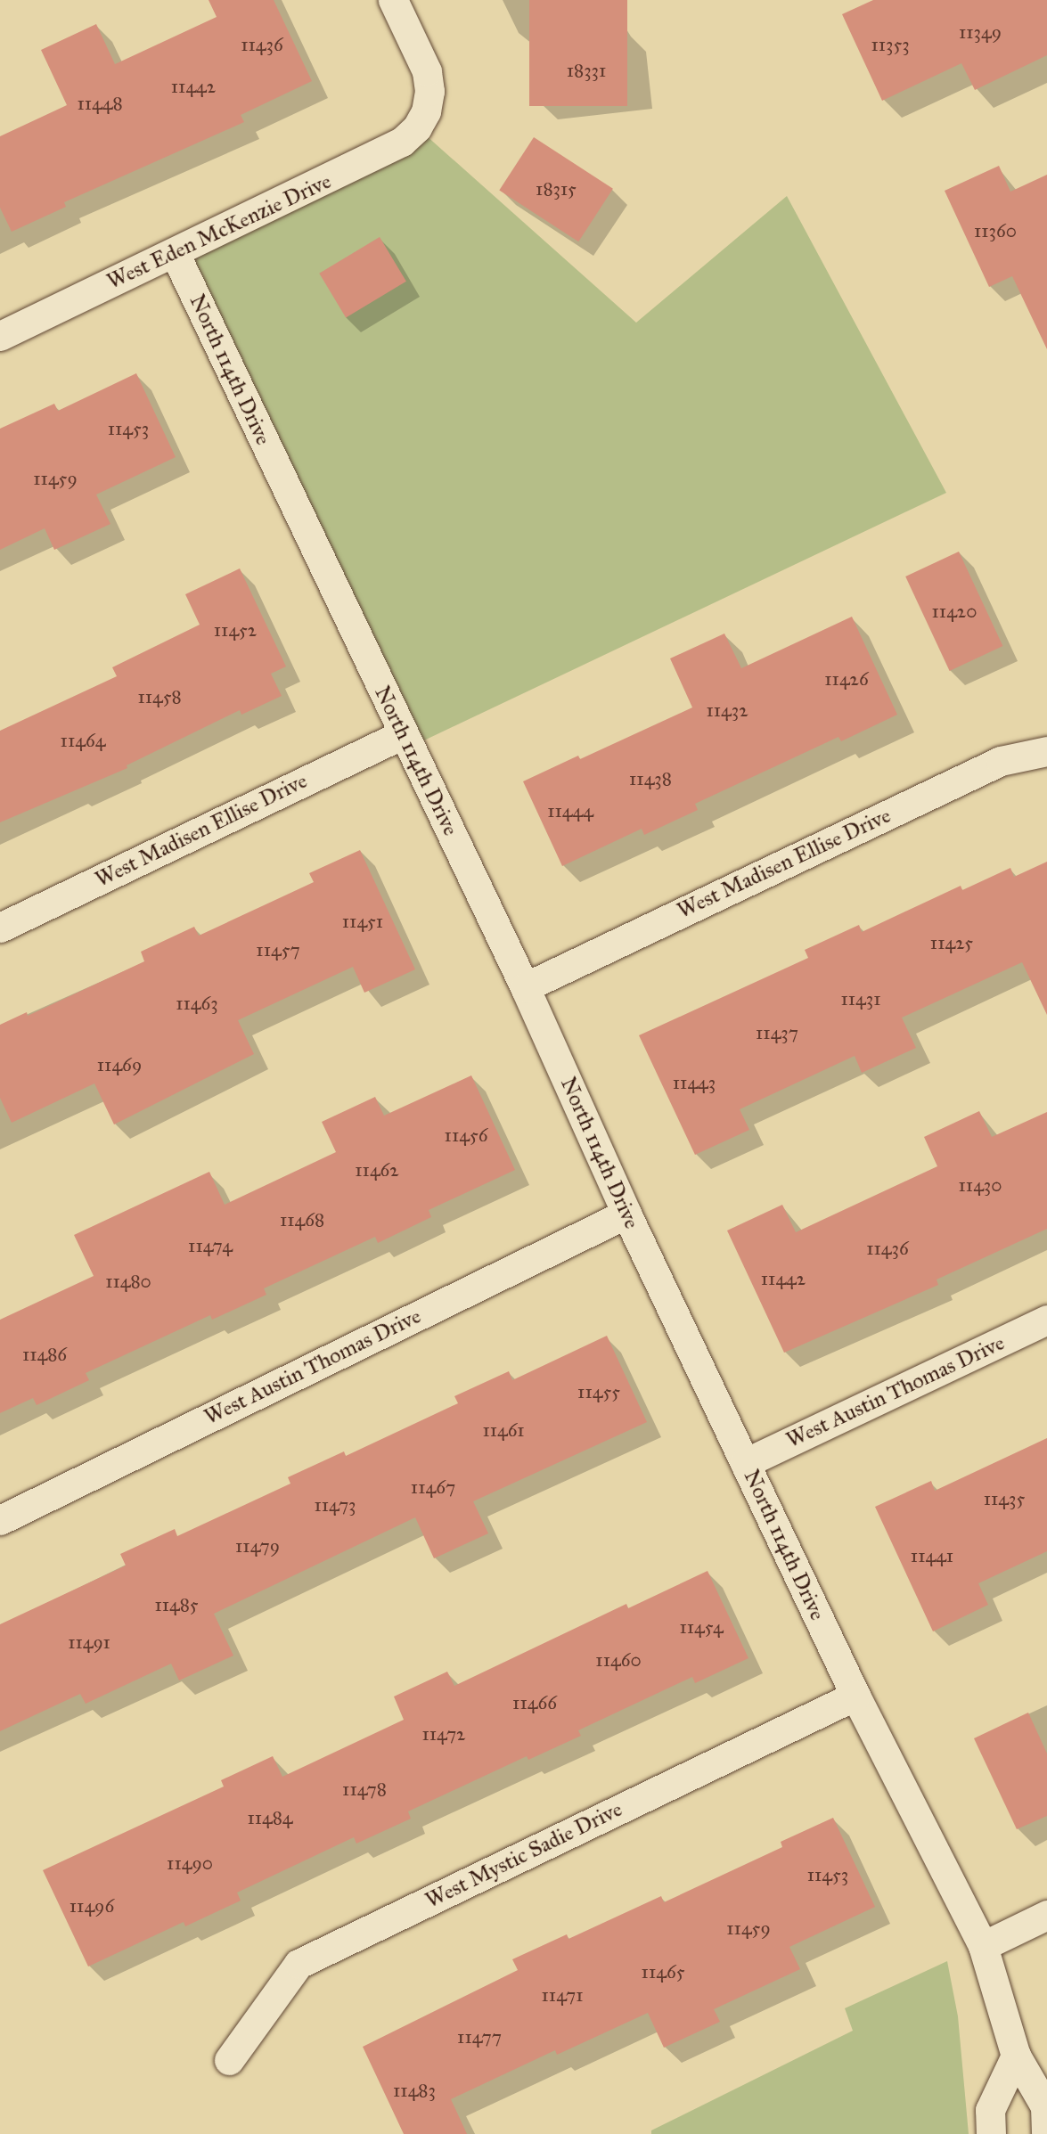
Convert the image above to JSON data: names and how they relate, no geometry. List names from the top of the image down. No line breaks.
{"streets":{"street":["West Eden McKenzie Drive","North 114th Drive","West Madisen Ellise Drive","West Austin Thomas Drive","West Mystic Sadie Drive"]},"crossings":[["West Eden McKenzie Drive","North 114th Drive"],["North 114th Drive","West Madisen Ellise Drive"],["North 114th Drive","West Austin Thomas Drive"],["North 114th Drive","West Mystic Sadie Drive"]],"house_numbers":["11349","11436","11353","18331","11442","11448","18315","11360","11453","11459","11420","11452","11426","11458","11432","11464","11438","11444","11451","11425","11457","11431","11463","11437","11469","11443","11456","11462","11430","11468","11474","11436","11442","11480","11486","11455","11461","11467","11435","11473","11479","11441","11485","11454","11491","11460","11466","11472","11478","11484","11490","11453","11496","11459","11465","11471","11477","11483"]}
